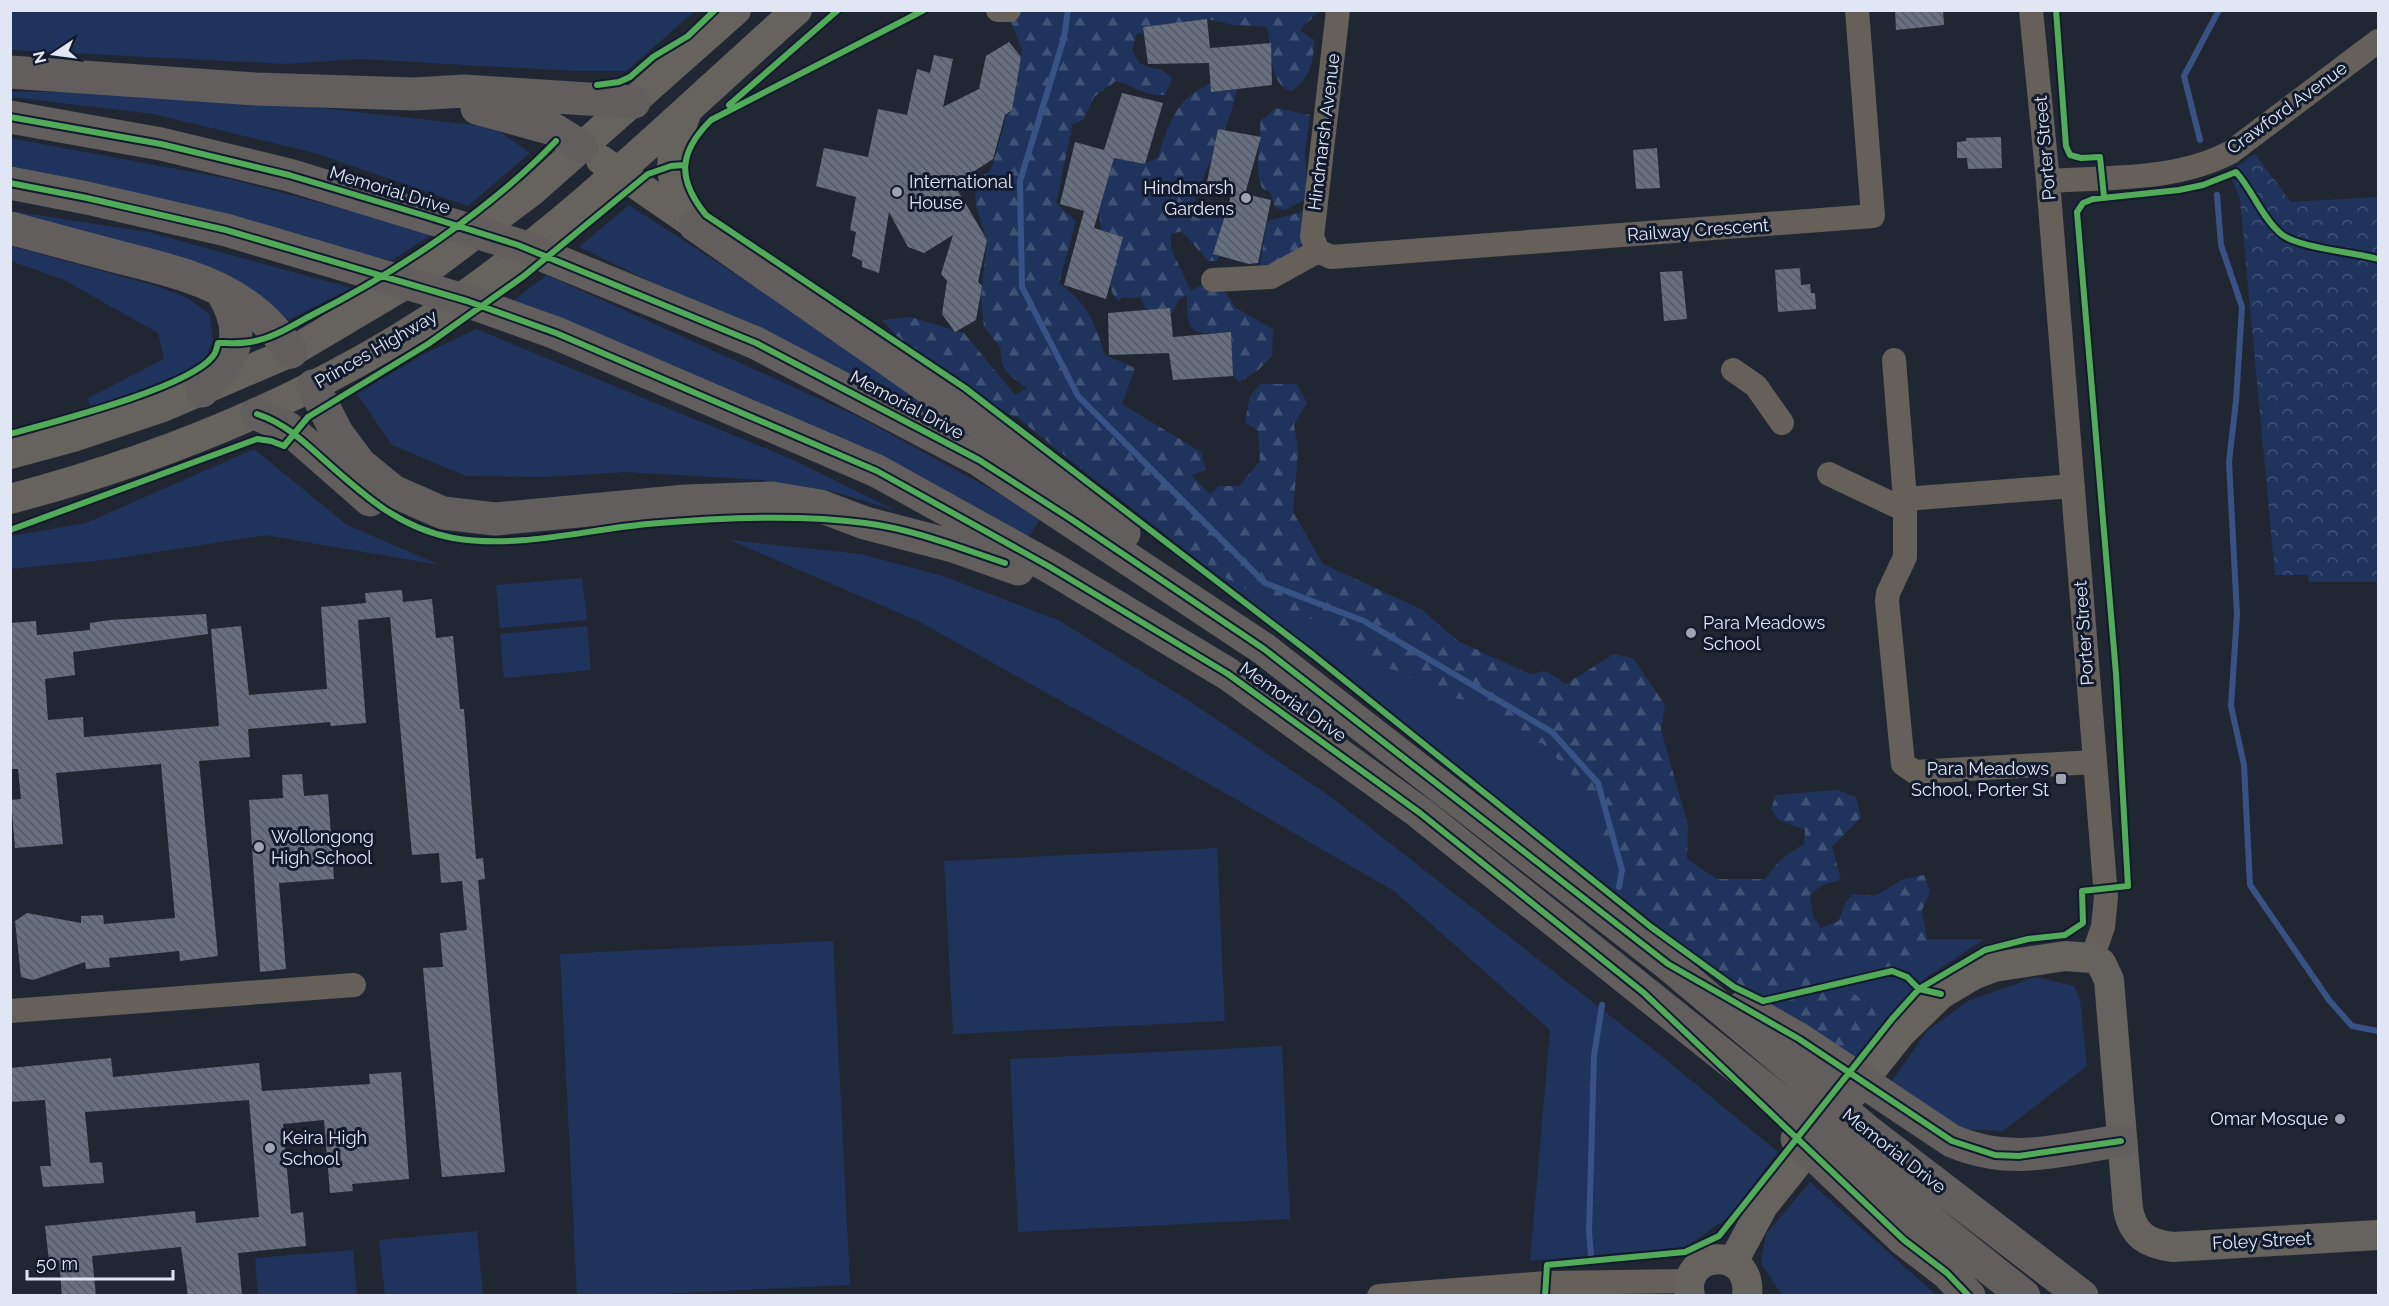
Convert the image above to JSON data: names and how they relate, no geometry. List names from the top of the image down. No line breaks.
{"streets":{"highway":["Memorial Drive"],"main road":["Princes Highway","Foley Street"],"street":["Crawford Avenue","Hindmarsh Avenue","Porter Street","Railway Crescent"]},"crossings":[["Crawford Avenue","Porter Street"],["Hindmarsh Avenue","Railway Crescent"]],"places":{"other":["International House","Hindmarsh Gardens","Para Meadows School","Wollongong High School","Omar Mosque","Keira High School"],"transit":["Para Meadows School, Porter St"]},"scale_bar":"50 m","north":"left"}
